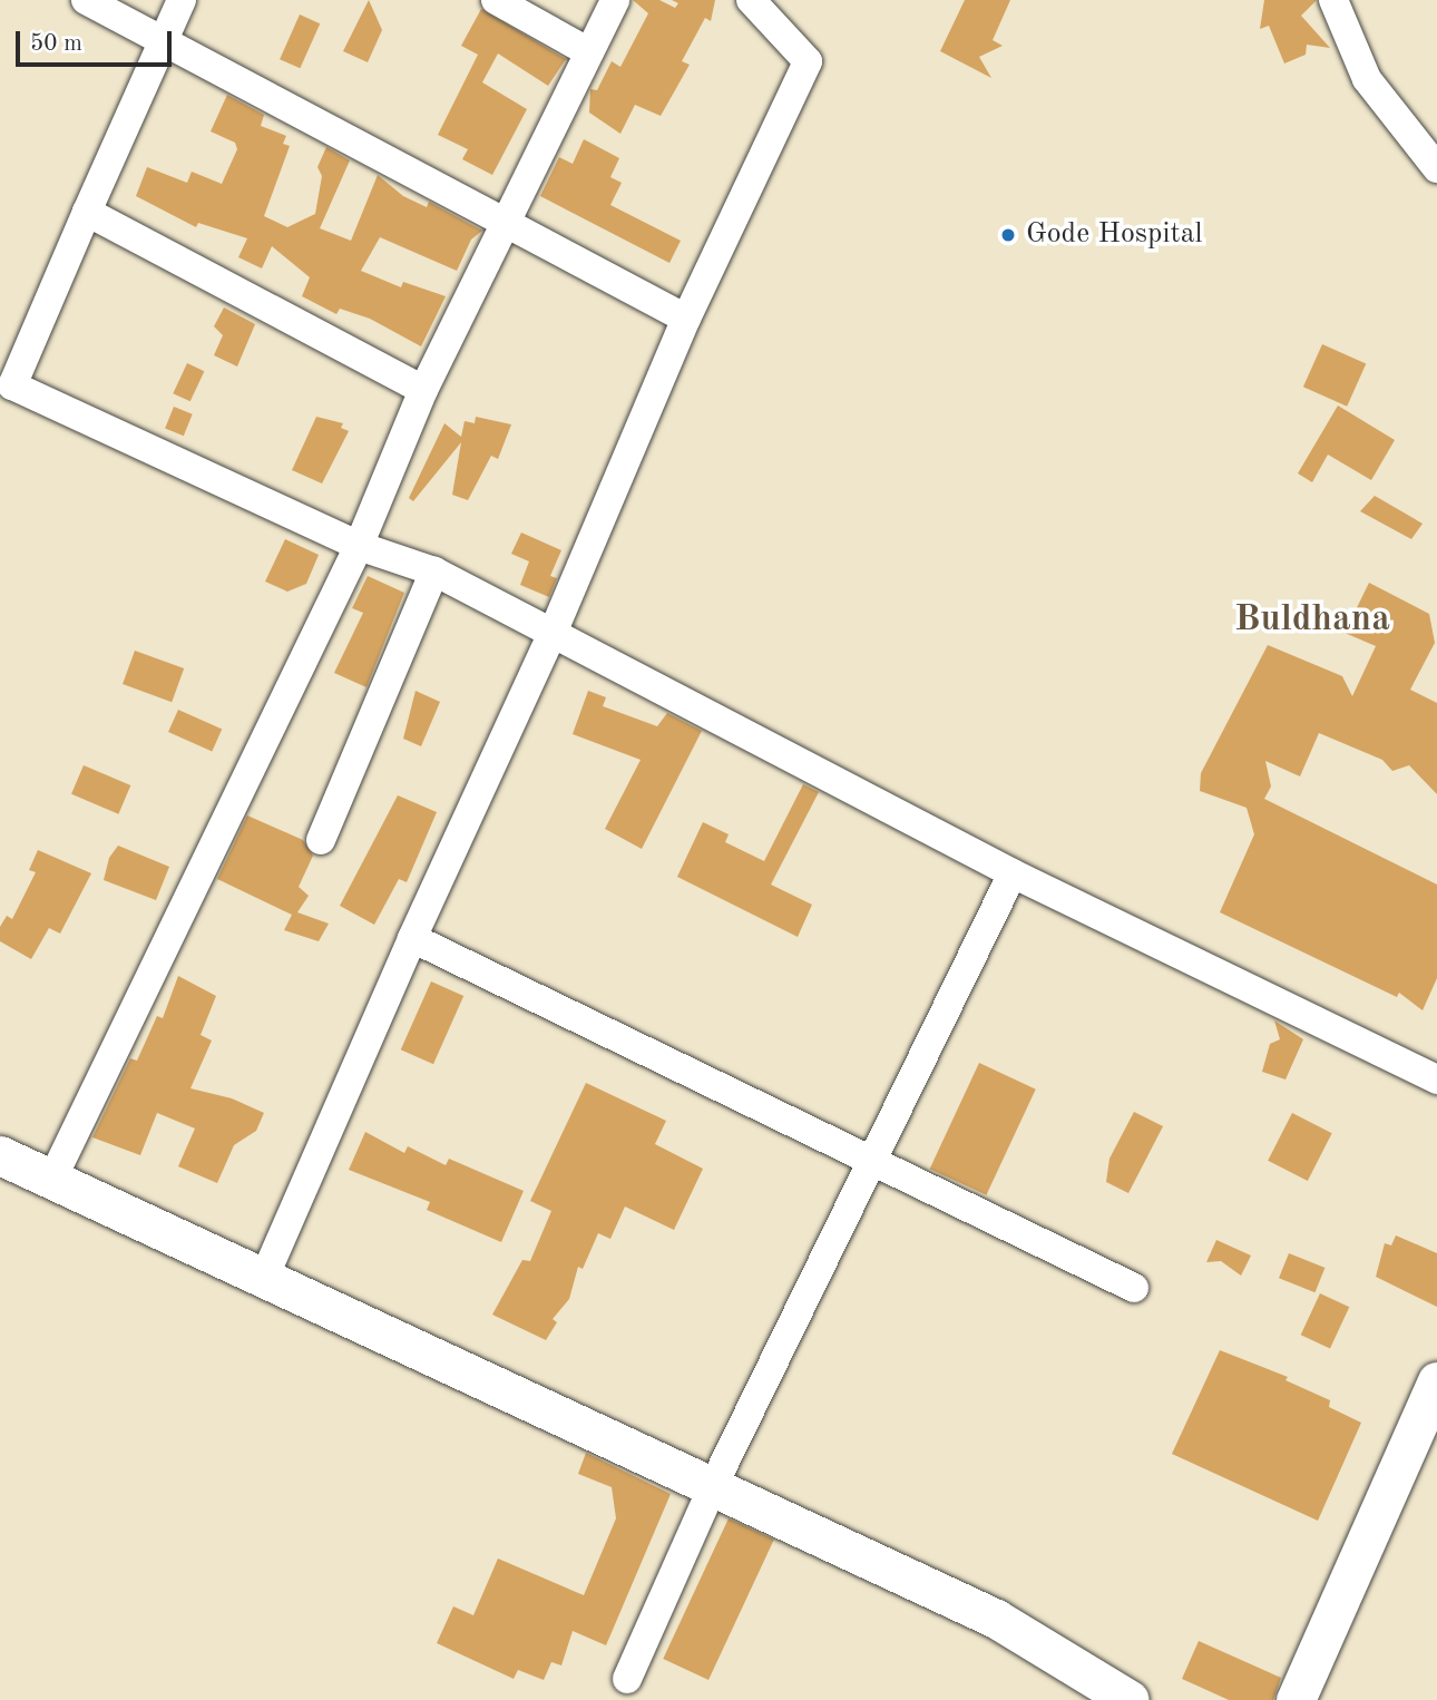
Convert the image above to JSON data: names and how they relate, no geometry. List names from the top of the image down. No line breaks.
{"districts":["Buldhana"],"places":["Gode Hospital"],"scale_bar":"50 m"}
